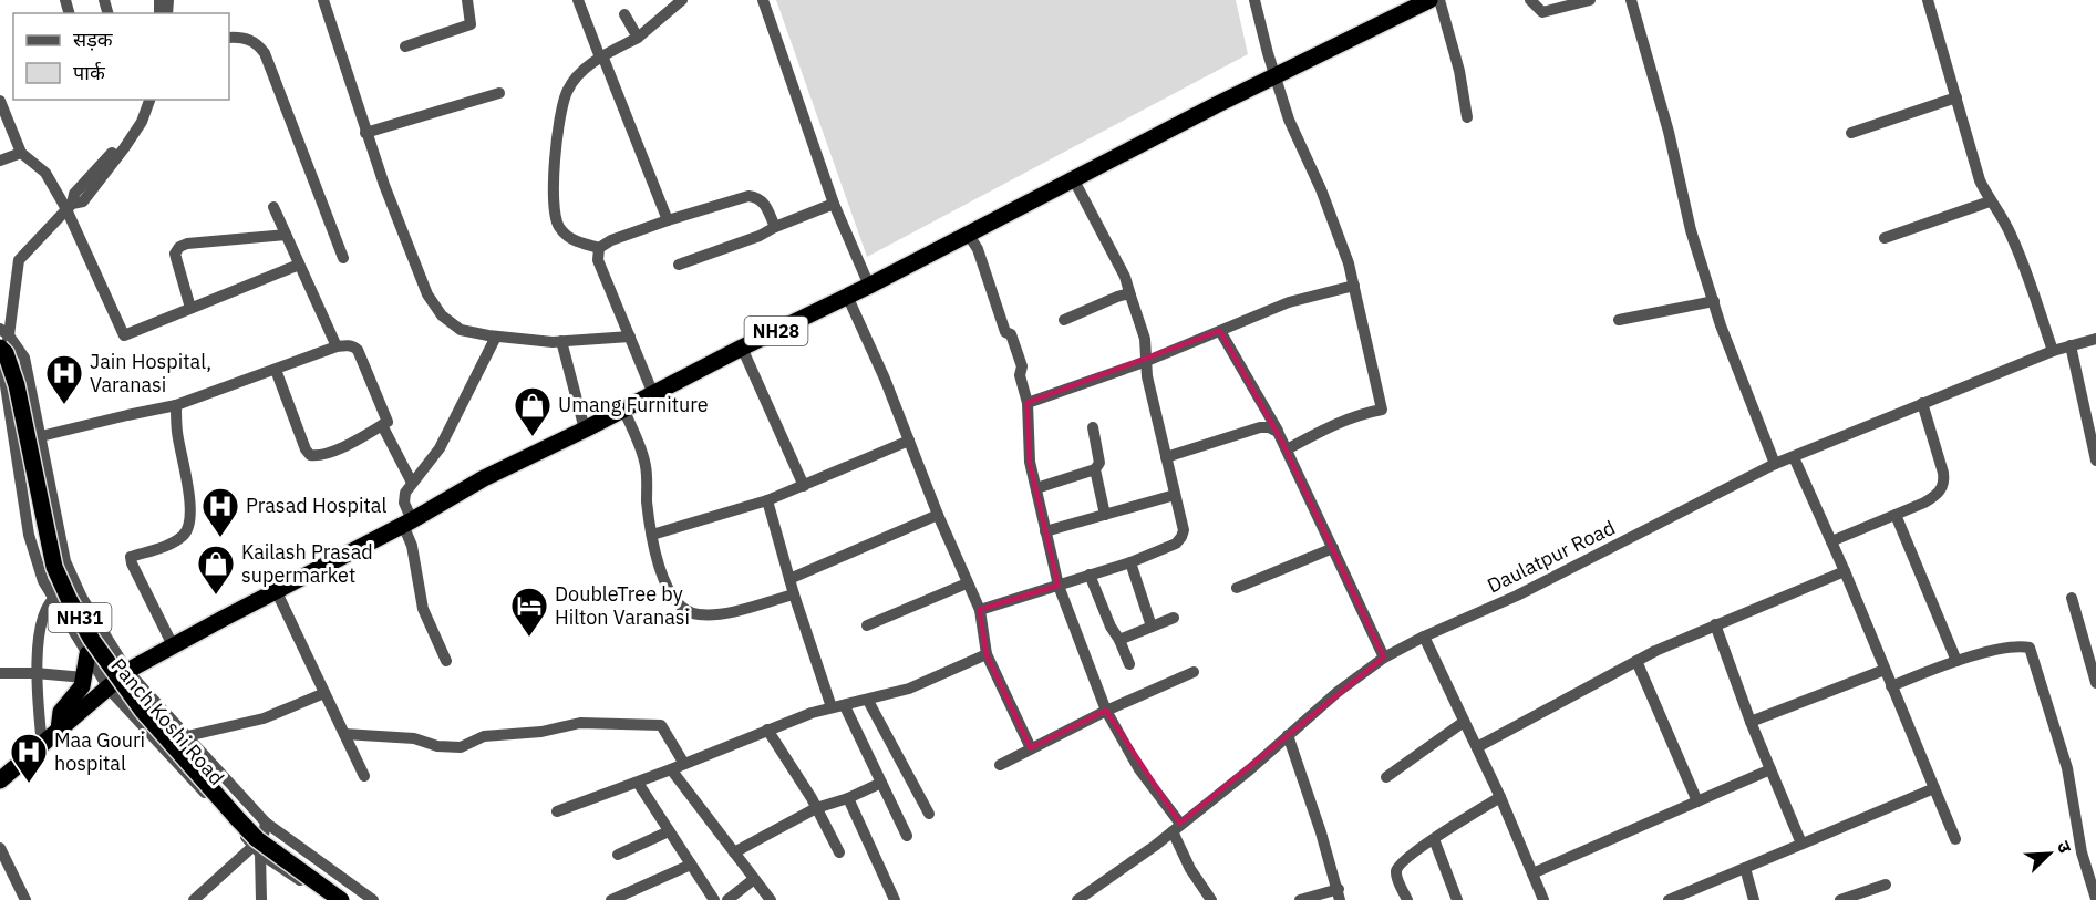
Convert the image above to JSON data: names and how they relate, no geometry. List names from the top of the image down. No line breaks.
{"streets":{"highway":["NH28","NH31"],"street":["Daulatpur Road","Panch Koshi Road"]},"crossings":[["NH28","Panch Koshi Road"],["NH31","Panch Koshi Road"]],"places":{"hospital":["Jain Hospital, Varanasi","Prasad Hospital","Maa Gouri hospital"],"shop":["Umang Furniture","Kailash Prasad supermarket"],"hotel":["DoubleTree by Hilton Varanasi"]},"legend":["सड़क","पार्क"],"north":"top right"}
